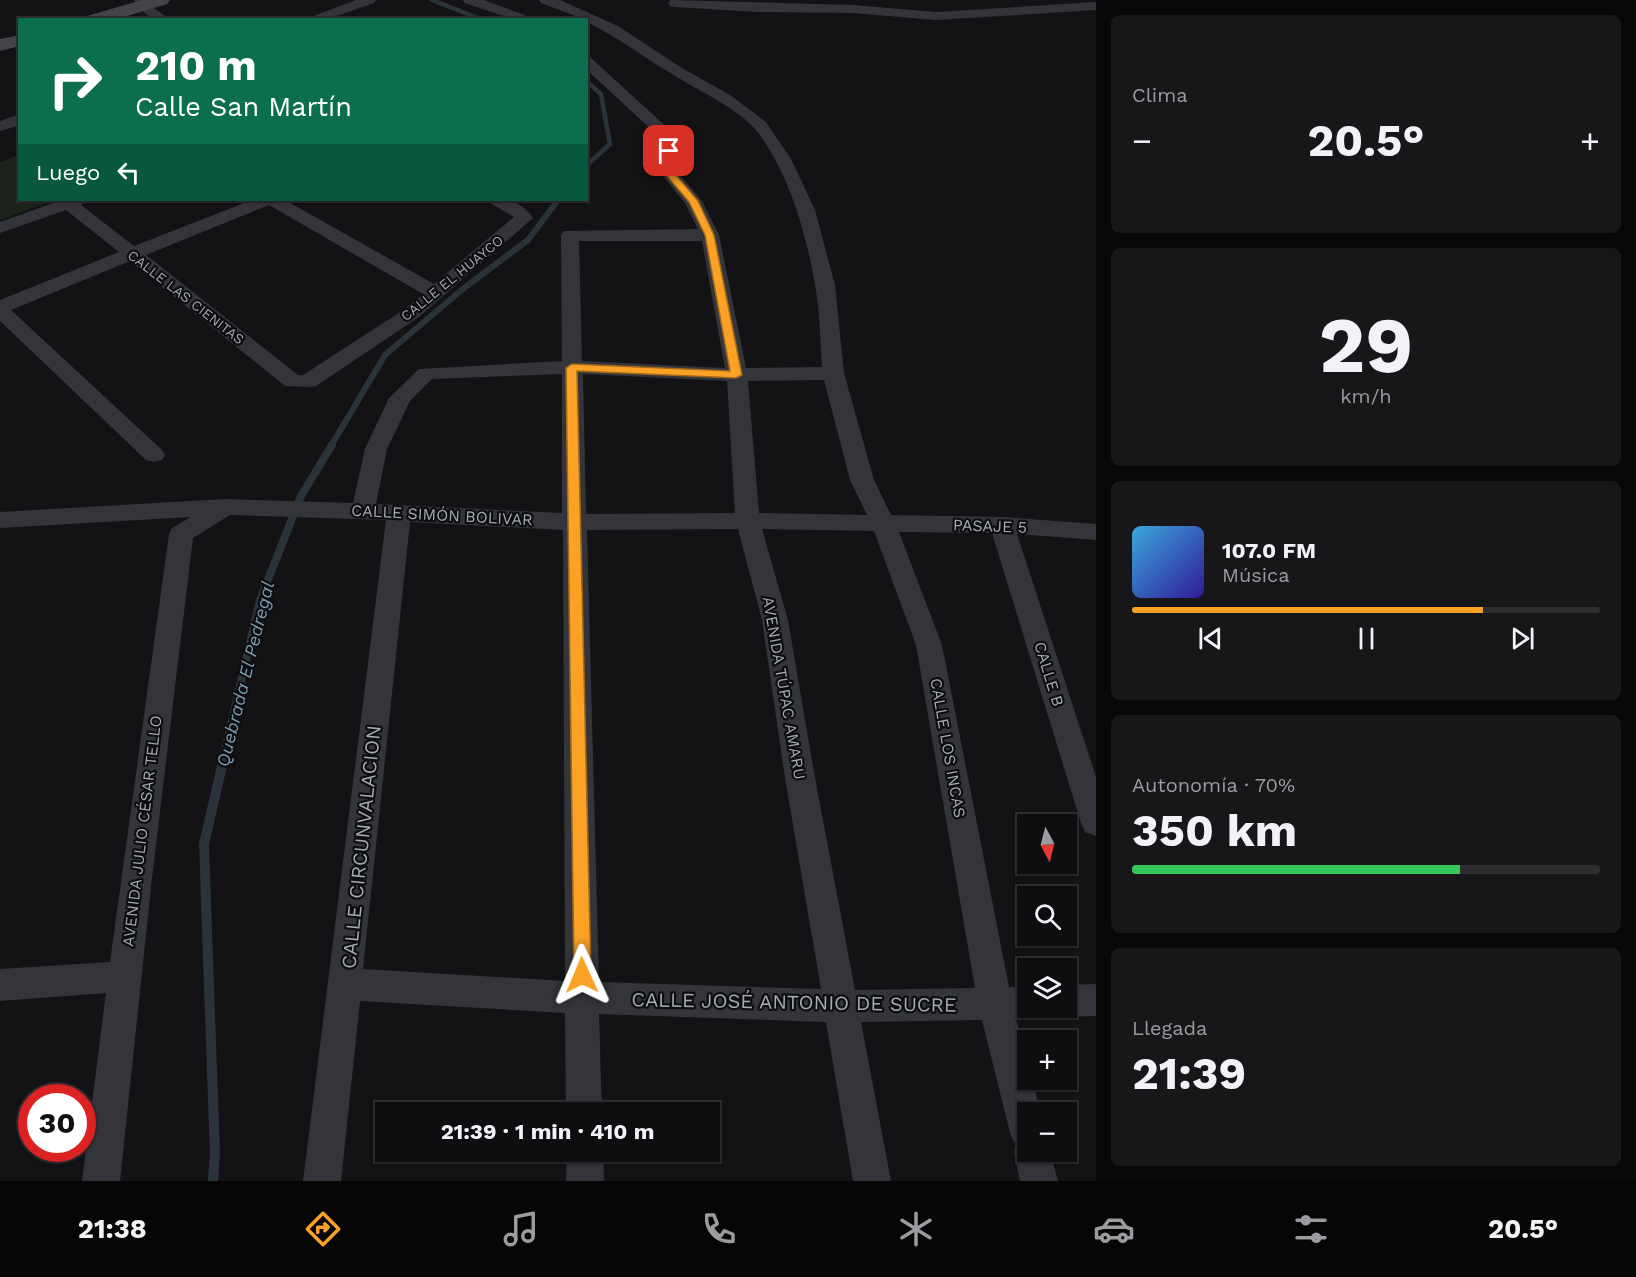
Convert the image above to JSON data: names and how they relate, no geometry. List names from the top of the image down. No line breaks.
{"streets":{"street":["CALLE EL HUAYCO","CALLE LAS CIENITAS","CALLE SIMÓN BOLIVAR","PASAJE 5","CALLE B","AVENIDA TÚPAC AMARU","CALLE LOS INCAS","AVENIDA JULIO CÉSAR TELLO","CALLE CIRCUNVALACION","CALLE JOSÉ ANTONIO DE SUCRE"]},"crossings":[["CALLE EL HUAYCO","CALLE LAS CIENITAS"],["CALLE SIMÓN BOLIVAR","PASAJE 5"],["CALLE SIMÓN BOLIVAR","AVENIDA TÚPAC AMARU"],["CALLE SIMÓN BOLIVAR","CALLE LOS INCAS"],["CALLE SIMÓN BOLIVAR","AVENIDA JULIO CÉSAR TELLO"],["CALLE SIMÓN BOLIVAR","CALLE CIRCUNVALACION"],["PASAJE 5","CALLE B"],["PASAJE 5","CALLE LOS INCAS"],["AVENIDA TÚPAC AMARU","CALLE JOSÉ ANTONIO DE SUCRE"],["CALLE LOS INCAS","CALLE JOSÉ ANTONIO DE SUCRE"],["CALLE CIRCUNVALACION","CALLE JOSÉ ANTONIO DE SUCRE"]],"water":["Quebrada El Pedregal"],"north":"bottom","page":{"tile":["Clima",["29","km/h"],["Autonomía · 70%","350 km"],["Llegada","21:39"]],"turn":["210 m","Calle San Martín"],"heat":["−","20.5°","+"],"then":"Luego","song":["107.0 FM","Música"],"map_buttons":["+","−"],"limit":"30","trip":"21:39 · 1 min · 410 m","tabs":["21:38","20.5°"]}}
